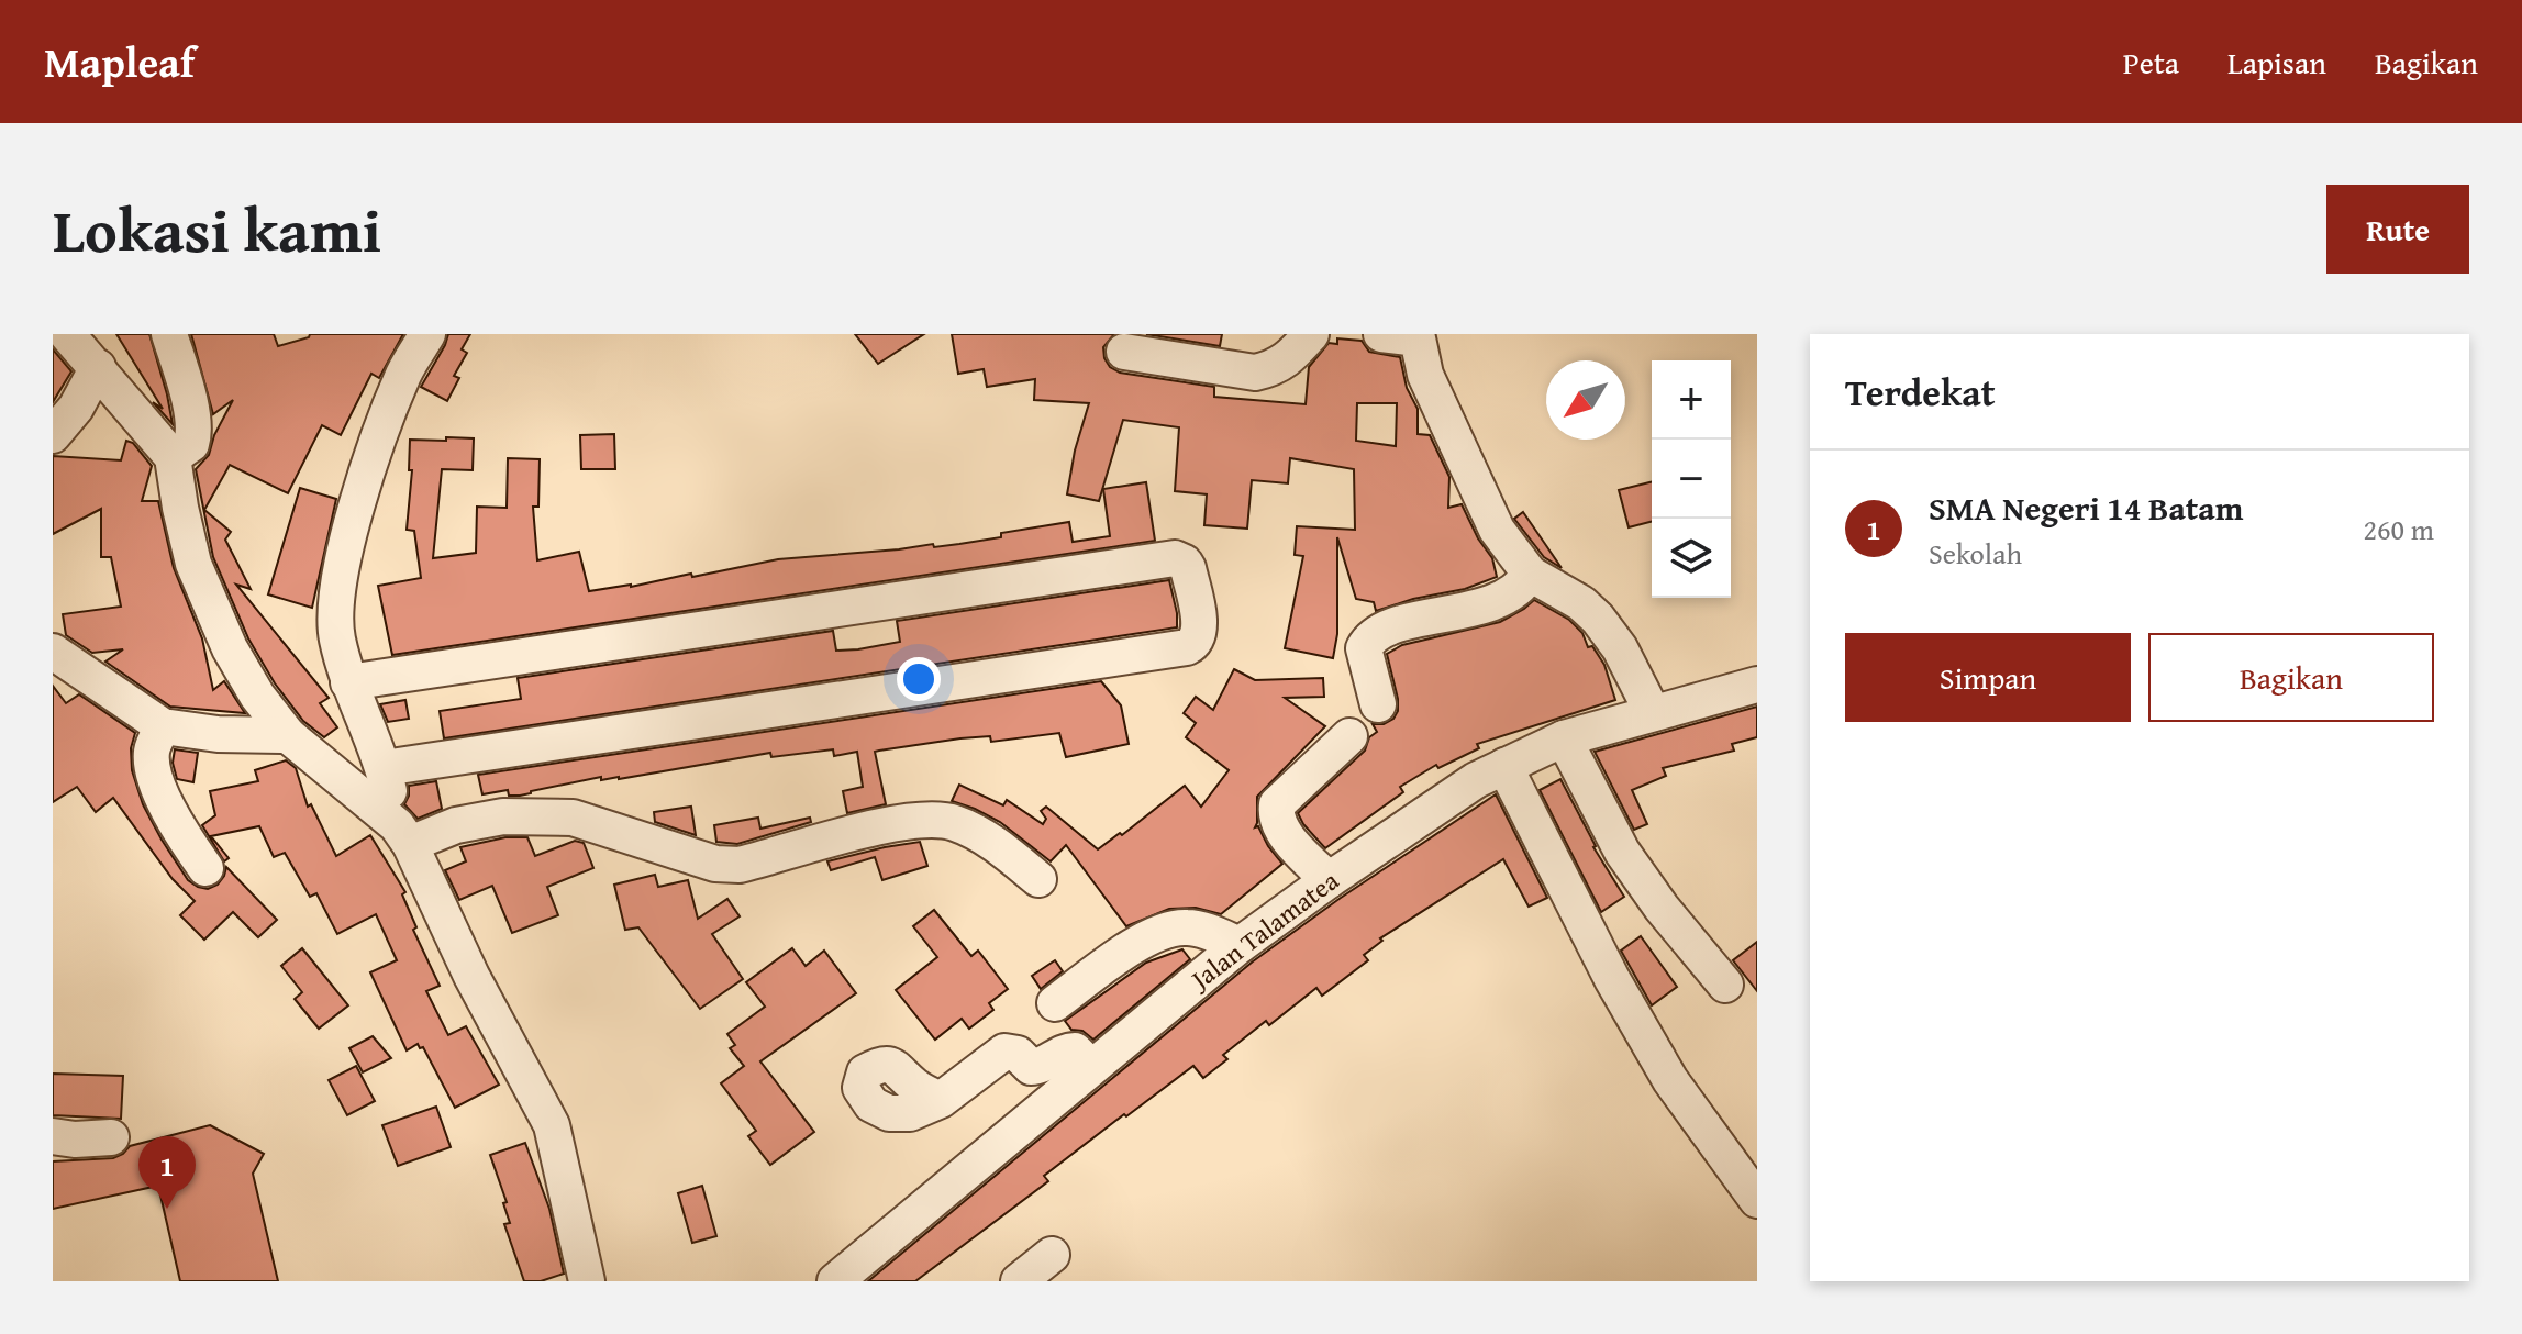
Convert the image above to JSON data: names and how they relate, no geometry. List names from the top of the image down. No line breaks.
{"streets":{"street":["Jalan Talamatea"]},"north":"bottom left","page":{"header":"Mapleaf","nav":["Peta","Lapisan","Bagikan"],"title":"Lokasi kami","buttons":["Rute",["Simpan","Bagikan"]],"heading":"Terdekat","map_buttons":["+","−"],"list":[{"mark":"1","name":"SMA Negeri 14 Batam","note":"Sekolah","value":"260 m"}],"pins":"1"}}
